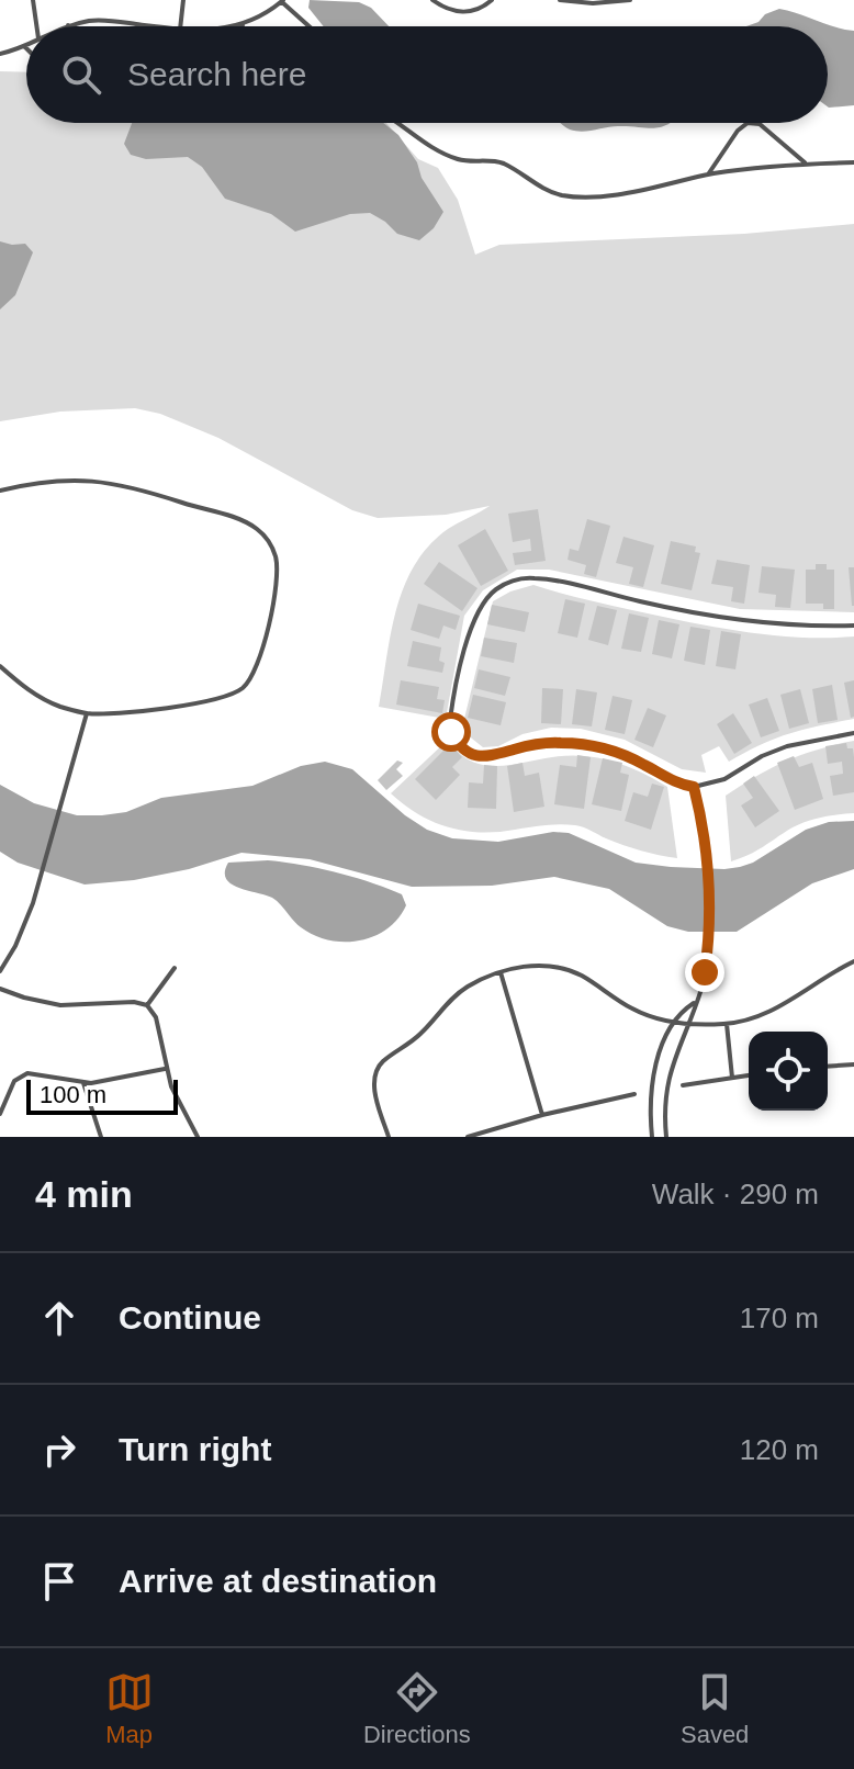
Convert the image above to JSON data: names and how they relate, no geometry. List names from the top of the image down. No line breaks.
{"scale_bar":"100 m","page":{"search":"Search here","scale":"100 m","heading":["4 min","Walk · 290 m"],"list":[["Continue","170 m"],["Turn right","120 m"],"Arrive at destination"],"nav":["Map","Directions","Saved"]}}
